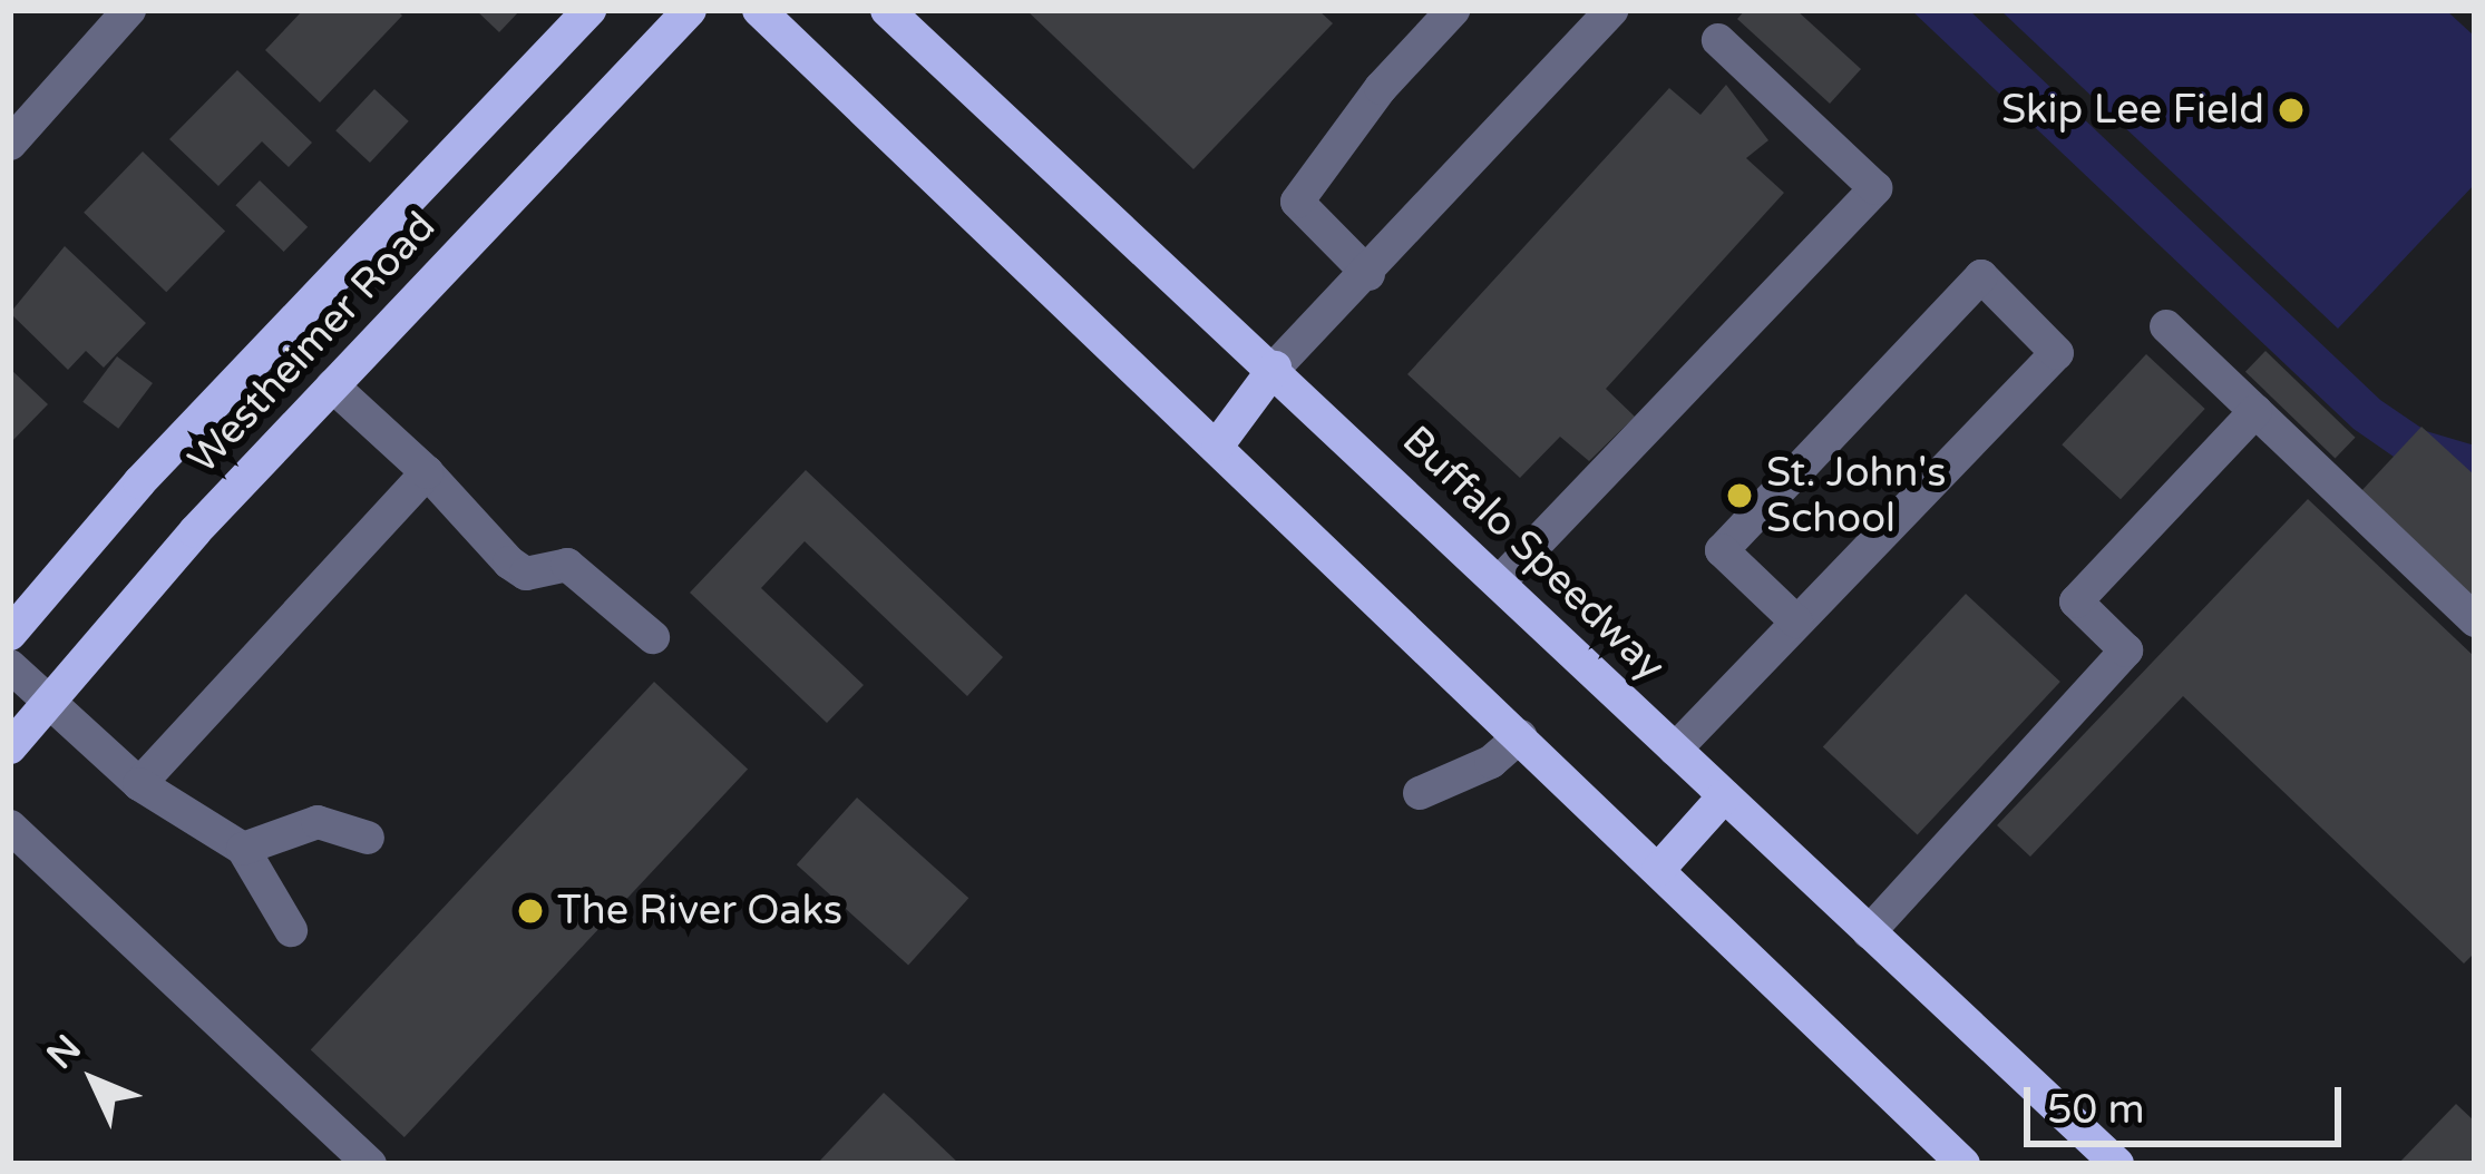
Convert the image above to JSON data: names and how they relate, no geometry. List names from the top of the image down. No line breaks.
{"streets":{"main road":["Westheimer Road","Buffalo Speedway"]},"places":["Skip Lee Field","St. John's School","The River Oaks"],"scale_bar":"50 m","north":"top left"}
